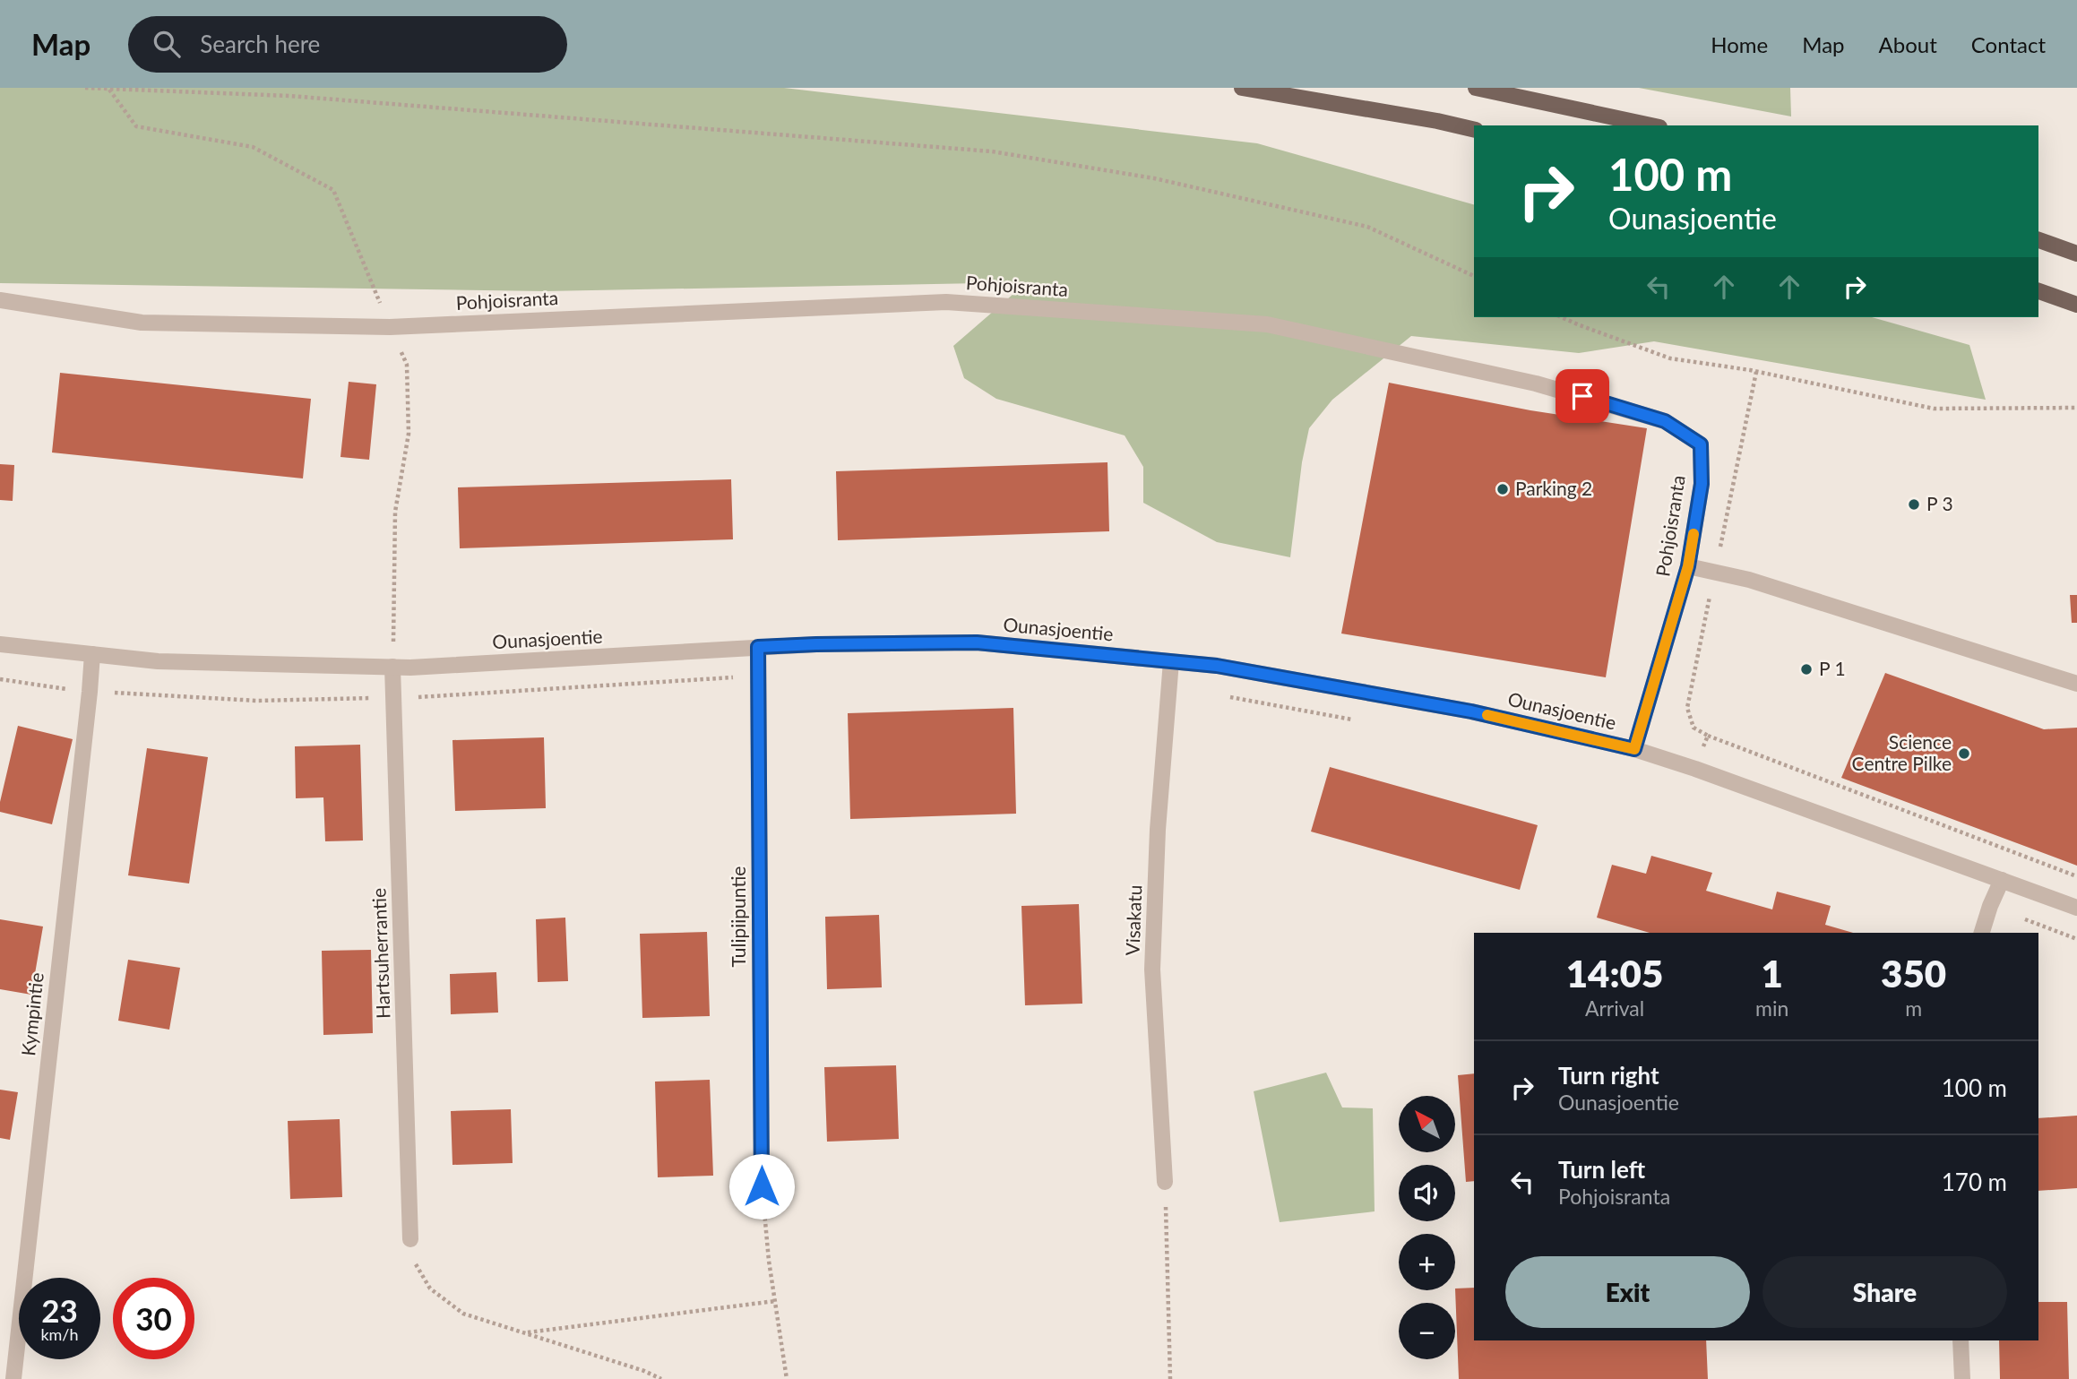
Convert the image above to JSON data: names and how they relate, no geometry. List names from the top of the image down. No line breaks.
{"streets":{"street":["Pohjoisranta","Ounasjoentie","Tulipiipuntie","Visakatu","Hartsuherrantie","Kympintie"]},"crossings":[["Pohjoisranta","Ounasjoentie"],["Ounasjoentie","Tulipiipuntie"],["Ounasjoentie","Visakatu"],["Ounasjoentie","Hartsuherrantie"],["Ounasjoentie","Kympintie"]],"places":["Parking 2","P 3","P 1","Science Centre Pilke"],"north":"top left","page":{"header":"Map","search":"Search here","nav":["Home","Map","About","Contact"],"turn":["100 m","Ounasjoentie"],"eta":["14:05","Arrival","1","min","350","m"],"list":[{"name":"Turn right","note":"Ounasjoentie","value":"100 m"},{"name":"Turn left","note":"Pohjoisranta","value":"170 m"}],"map_buttons":["+","−"],"buttons":["Exit","Share"],"speed":"23 km/h","limit":"30"}}
